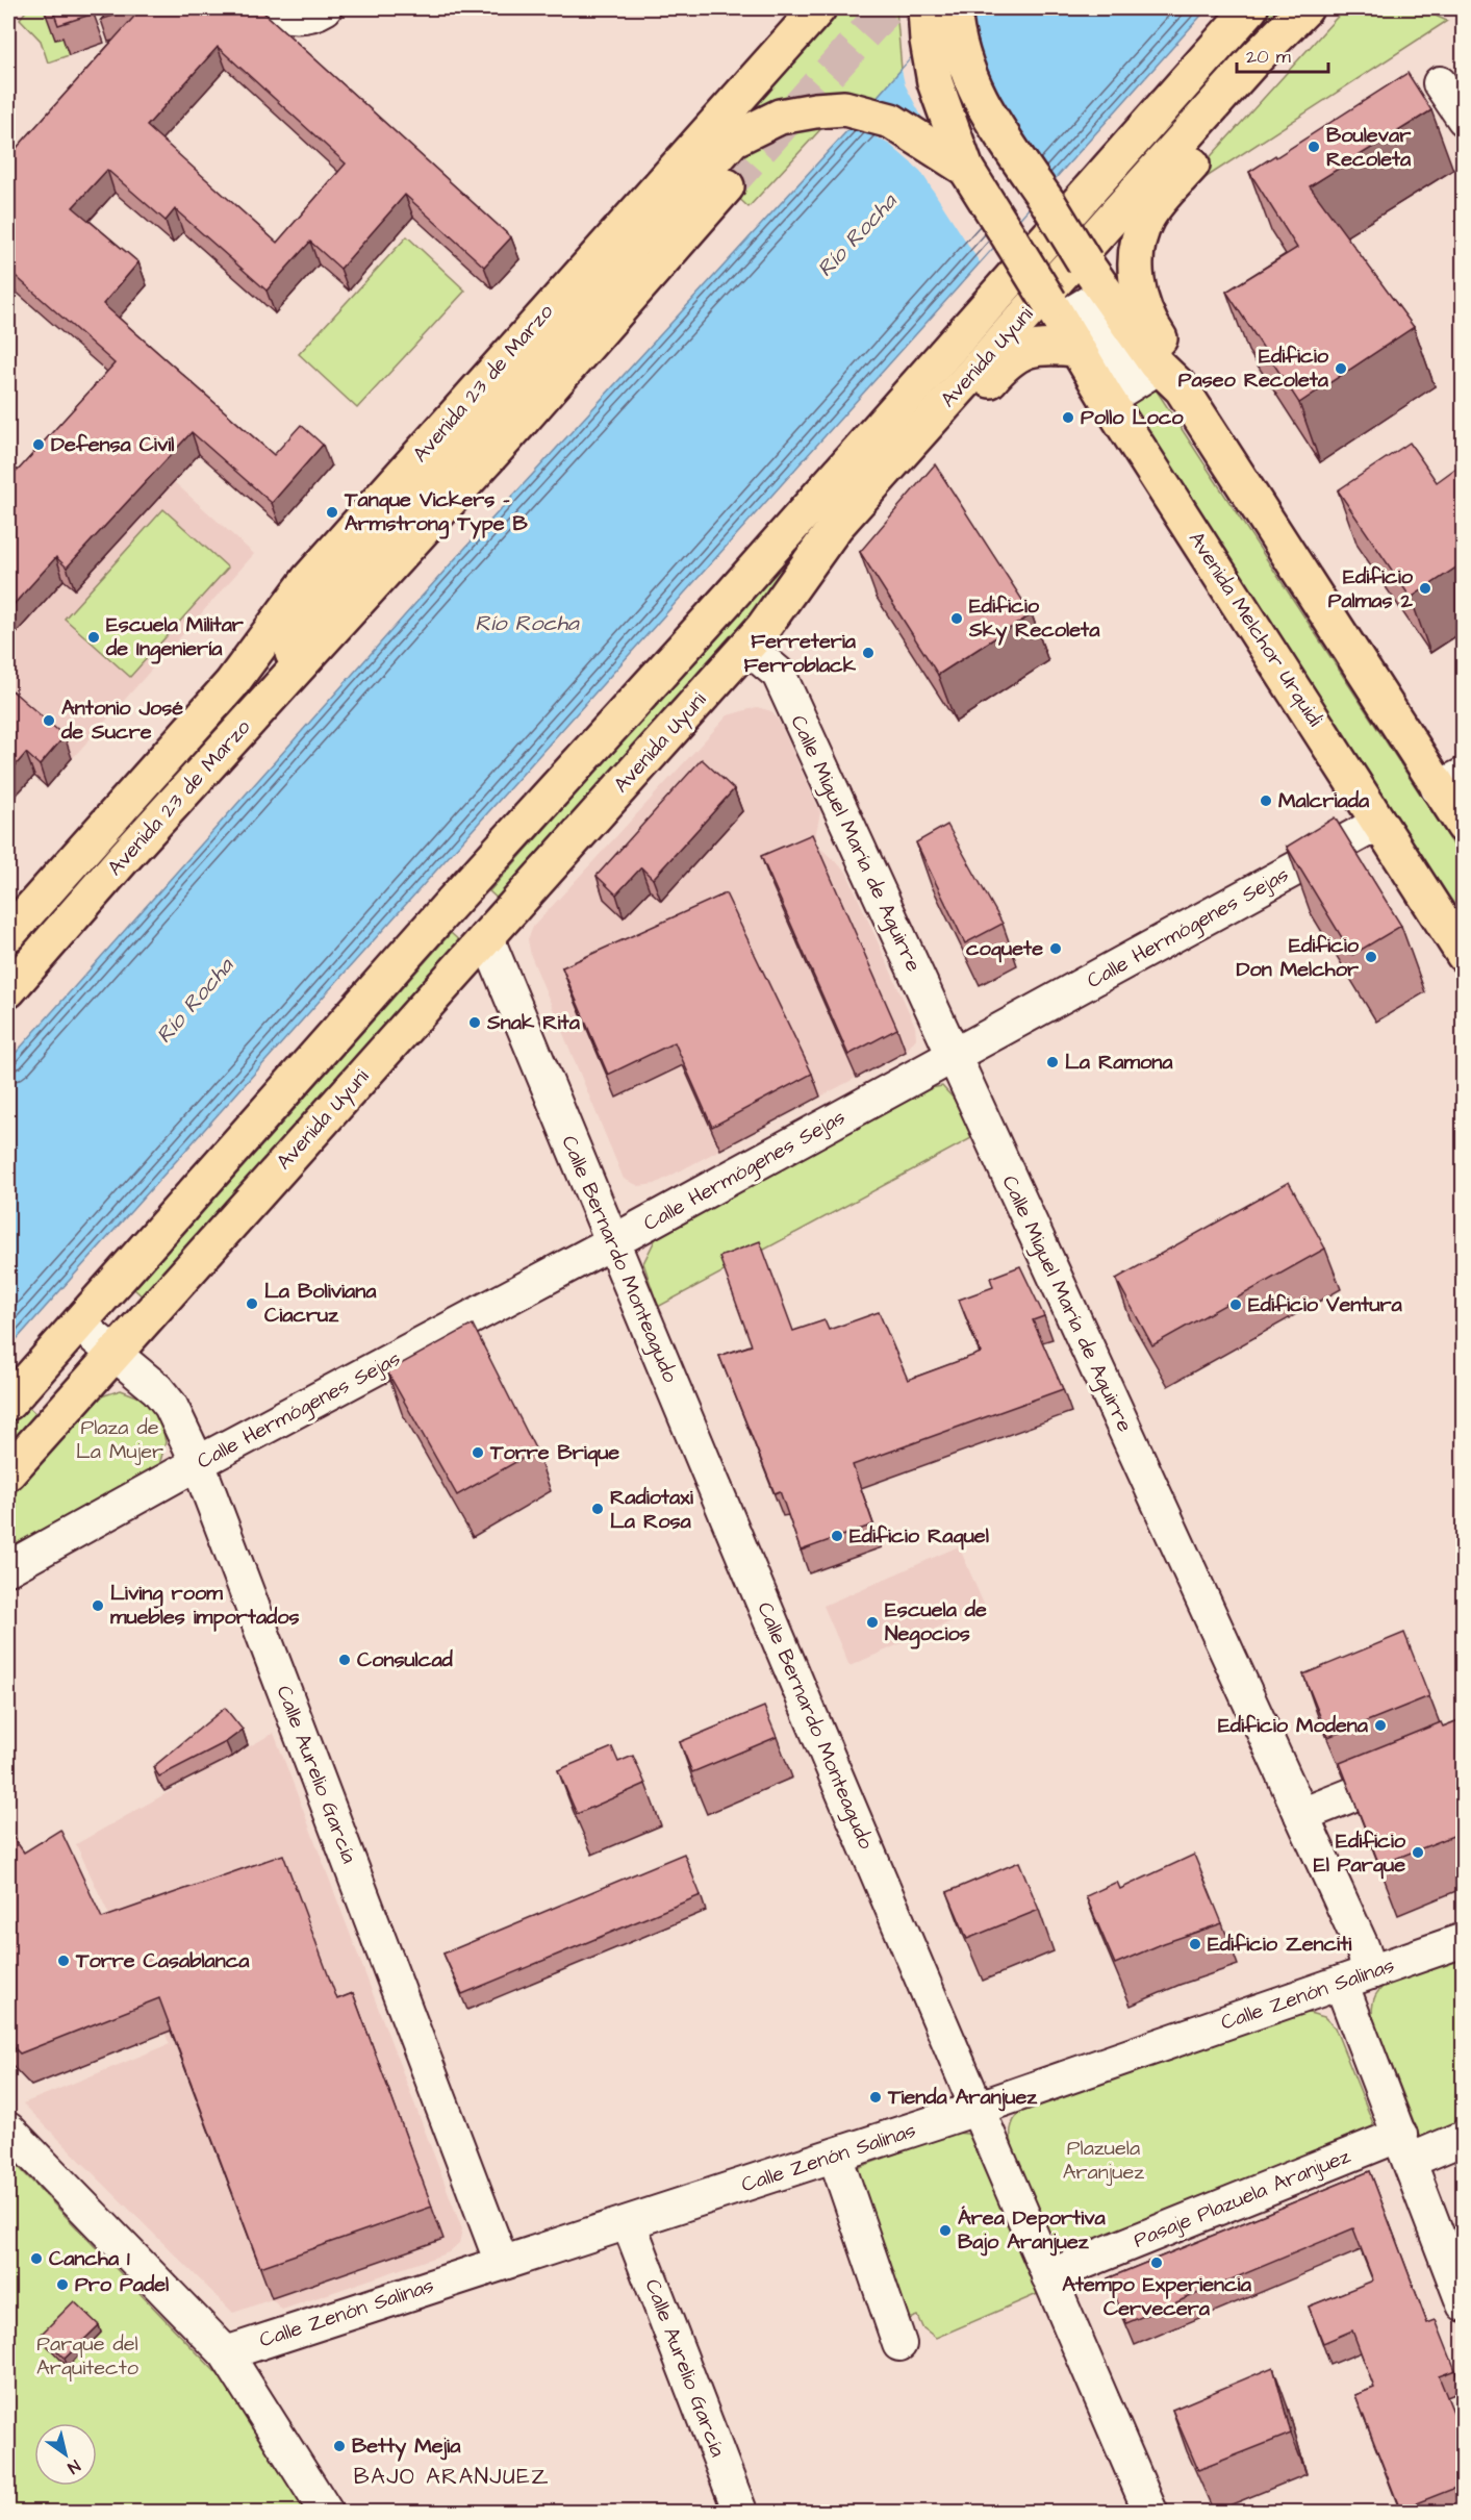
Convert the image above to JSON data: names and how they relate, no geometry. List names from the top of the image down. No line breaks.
{"streets":{"main road":["Avenida Uyuni","Avenida 23 de Marzo","Avenida Melchor Urquidi"],"street":["Calle Miguel María de Aguirre","Calle Hermógenes Sejas","Calle Bernardo Monteagudo","Calle Aurelio García","Calle Zenón Salinas","Pasaje Plazuela Aranjuez"]},"crossings":[["Avenida Uyuni","Calle Miguel María de Aguirre"],["Avenida Uyuni","Calle Bernardo Monteagudo"],["Avenida Uyuni","Calle Aurelio García"],["Avenida Melchor Urquidi","Calle Hermógenes Sejas"],["Calle Miguel María de Aguirre","Calle Hermógenes Sejas"],["Calle Miguel María de Aguirre","Calle Zenón Salinas"],["Calle Miguel María de Aguirre","Pasaje Plazuela Aranjuez"],["Calle Hermógenes Sejas","Calle Bernardo Monteagudo"],["Calle Hermógenes Sejas","Calle Aurelio García"],["Calle Bernardo Monteagudo","Calle Zenón Salinas"],["Calle Bernardo Monteagudo","Pasaje Plazuela Aranjuez"],["Calle Aurelio García","Calle Zenón Salinas"]],"districts":["BAJO ARANJUEZ"],"water":["Río Rocha"],"parks":["Plaza de La Mujer","Plazuela Aranjuez","Parque del Arquitecto"],"places":["Boulevar Recoleta","Edificio Paseo Recoleta","Pollo Loco","Defensa Civil","Tanque Vickers - Armstrong Type B","Edificio Palmas 2","Edificio Sky Recoleta","Escuela Militar de Ingeniería","Ferreteria Ferroblack","Antonio José de Sucre","Malcriada","coquete","Edificio Don Melchor","Snak Rita","La Ramona","La Boliviana Ciacruz","Edificio Ventura","Torre Brique","Radiotaxi La Rosa","Edificio Raquel","Living room muebles importados","Escuela de Negocios","Consulcad","Edificio Modena","Edificio El Parque","Edificio Zenciti","Torre Casablanca","Tienda Aranjuez","Área Deportiva Bajo Aranjuez","Cancha 1","Atempo Experiencia Cervecera","Pro Padel","Betty Mejia"],"scale_bar":"20 m","north":"bottom right"}
